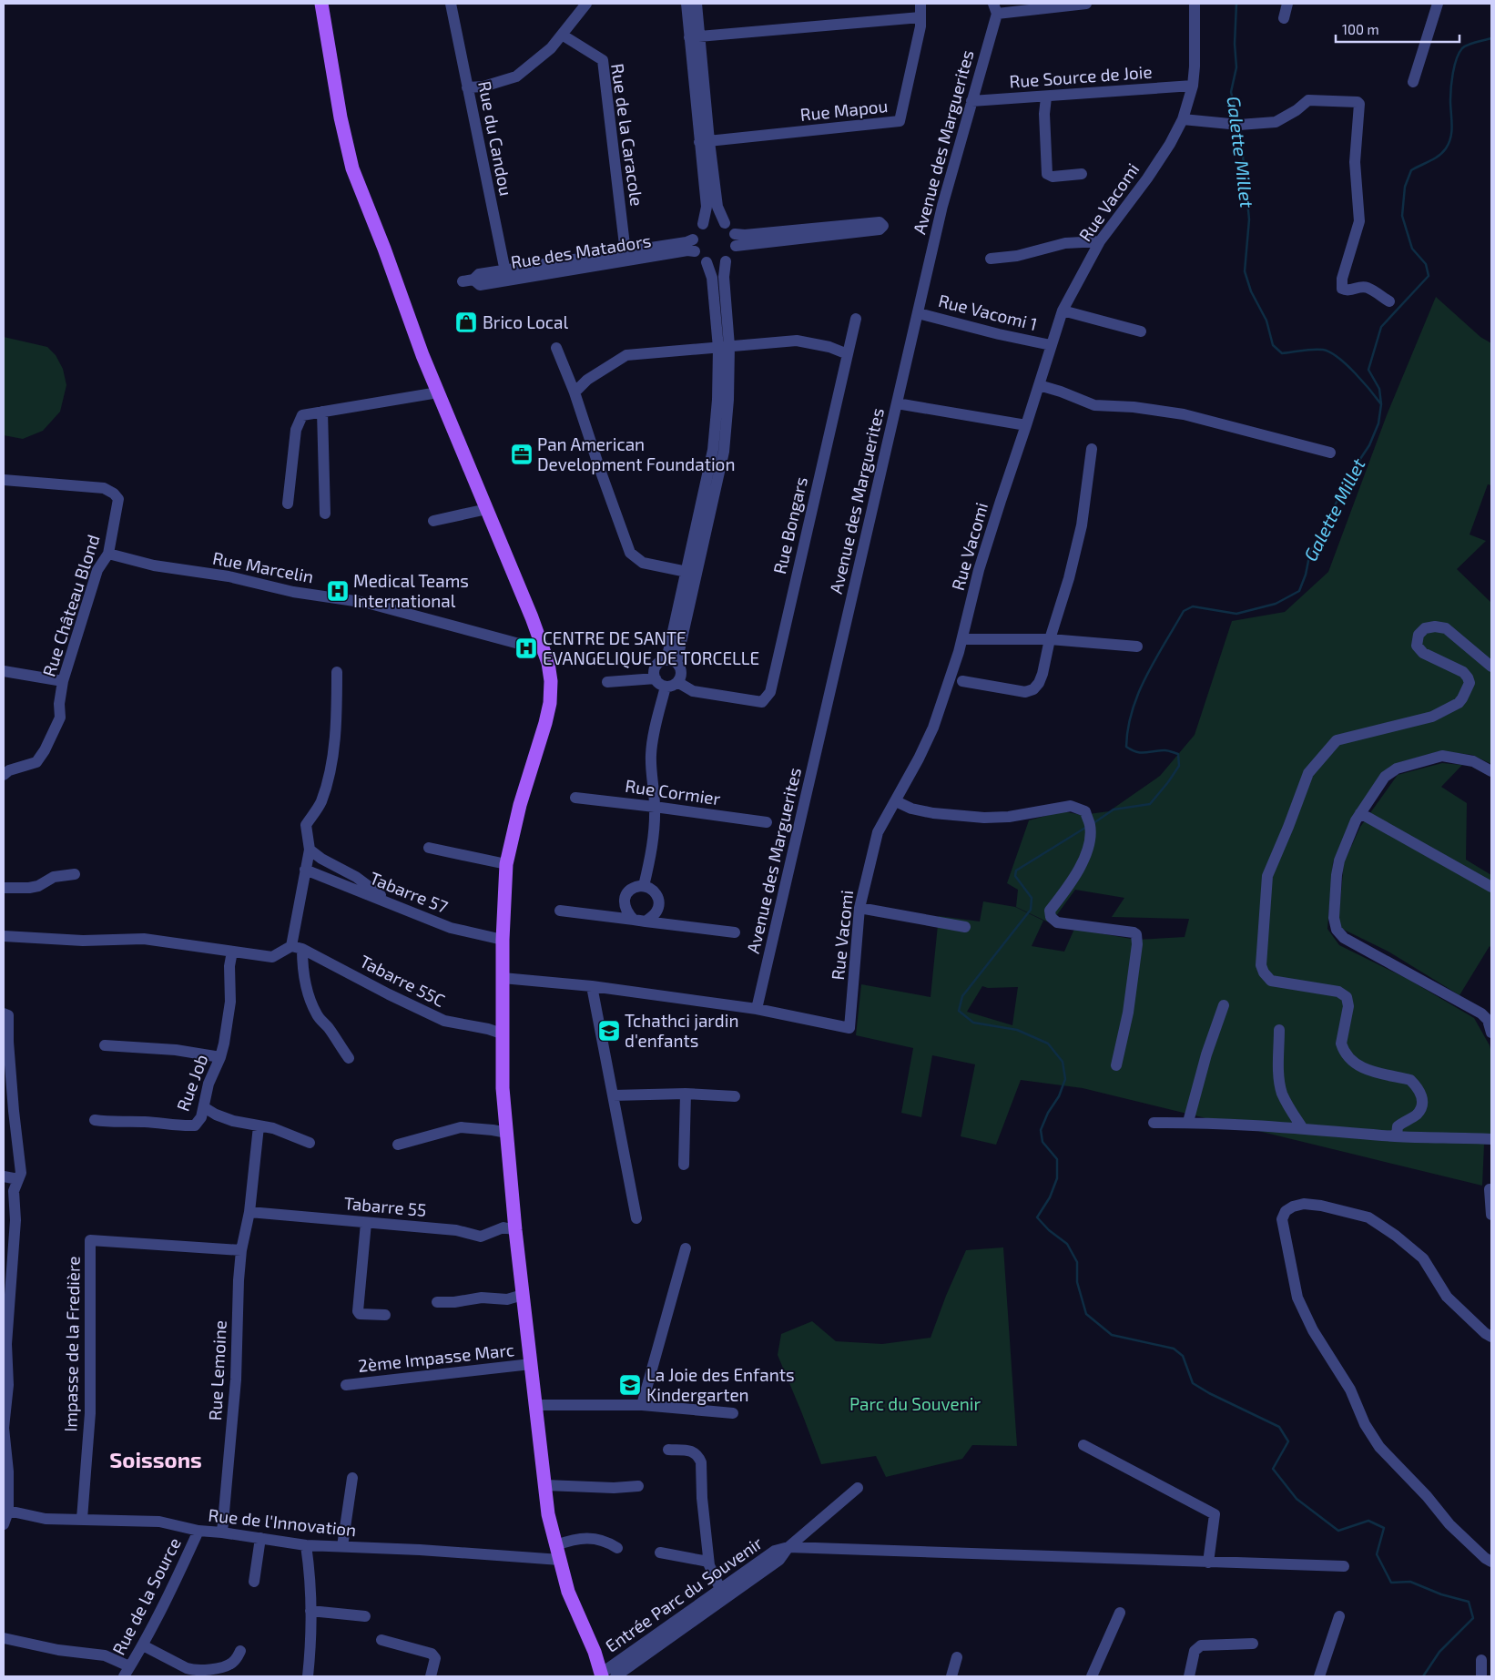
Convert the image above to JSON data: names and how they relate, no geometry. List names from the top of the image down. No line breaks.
{"streets":{"street":["Rue Source de Joie","Rue Mapou","Rue de la Caracole","Rue du Candou","Avenue des Marguerites","Rue Vacomi","Rue des Matadors","Rue Vacomi 1","Rue Bongars","Rue Marcelin","Rue Château Blond","Rue Cormier","Tabarre 57","Tabarre 55C","Rue Job","Tabarre 55","Impasse de la Fredière","2ème Impasse Marc","Rue Lemoine","Rue de l'Innovation","Entrée Parc du Souvenir","Rue de la Source"]},"crossings":[["Rue Source de Joie","Avenue des Marguerites"],["Rue Source de Joie","Rue Vacomi"],["Rue de la Caracole","Rue des Matadors"],["Rue du Candou","Rue des Matadors"],["Avenue des Marguerites","Rue Vacomi"],["Avenue des Marguerites","Rue Vacomi 1"],["Rue Vacomi","Rue Vacomi 1"],["Rue Marcelin","Rue Château Blond"],["Tabarre 55","Rue Lemoine"],["Impasse de la Fredière","Rue Lemoine"],["Impasse de la Fredière","Rue de l'Innovation"],["Rue Lemoine","Rue de l'Innovation"],["Rue de l'Innovation","Rue de la Source"]],"districts":["Soissons"],"water":["Galette Millet"],"parks":["Parc du Souvenir"],"places":{"shop":["Brico Local"],"office":["Pan American Development Foundation"],"hospital":["Medical Teams International","CENTRE DE SANTE EVANGELIQUE DE TORCELLE"],"school or university":["Tchathci jardin d'enfants","La Joie des Enfants Kindergarten"]},"scale_bar":"100 m"}
